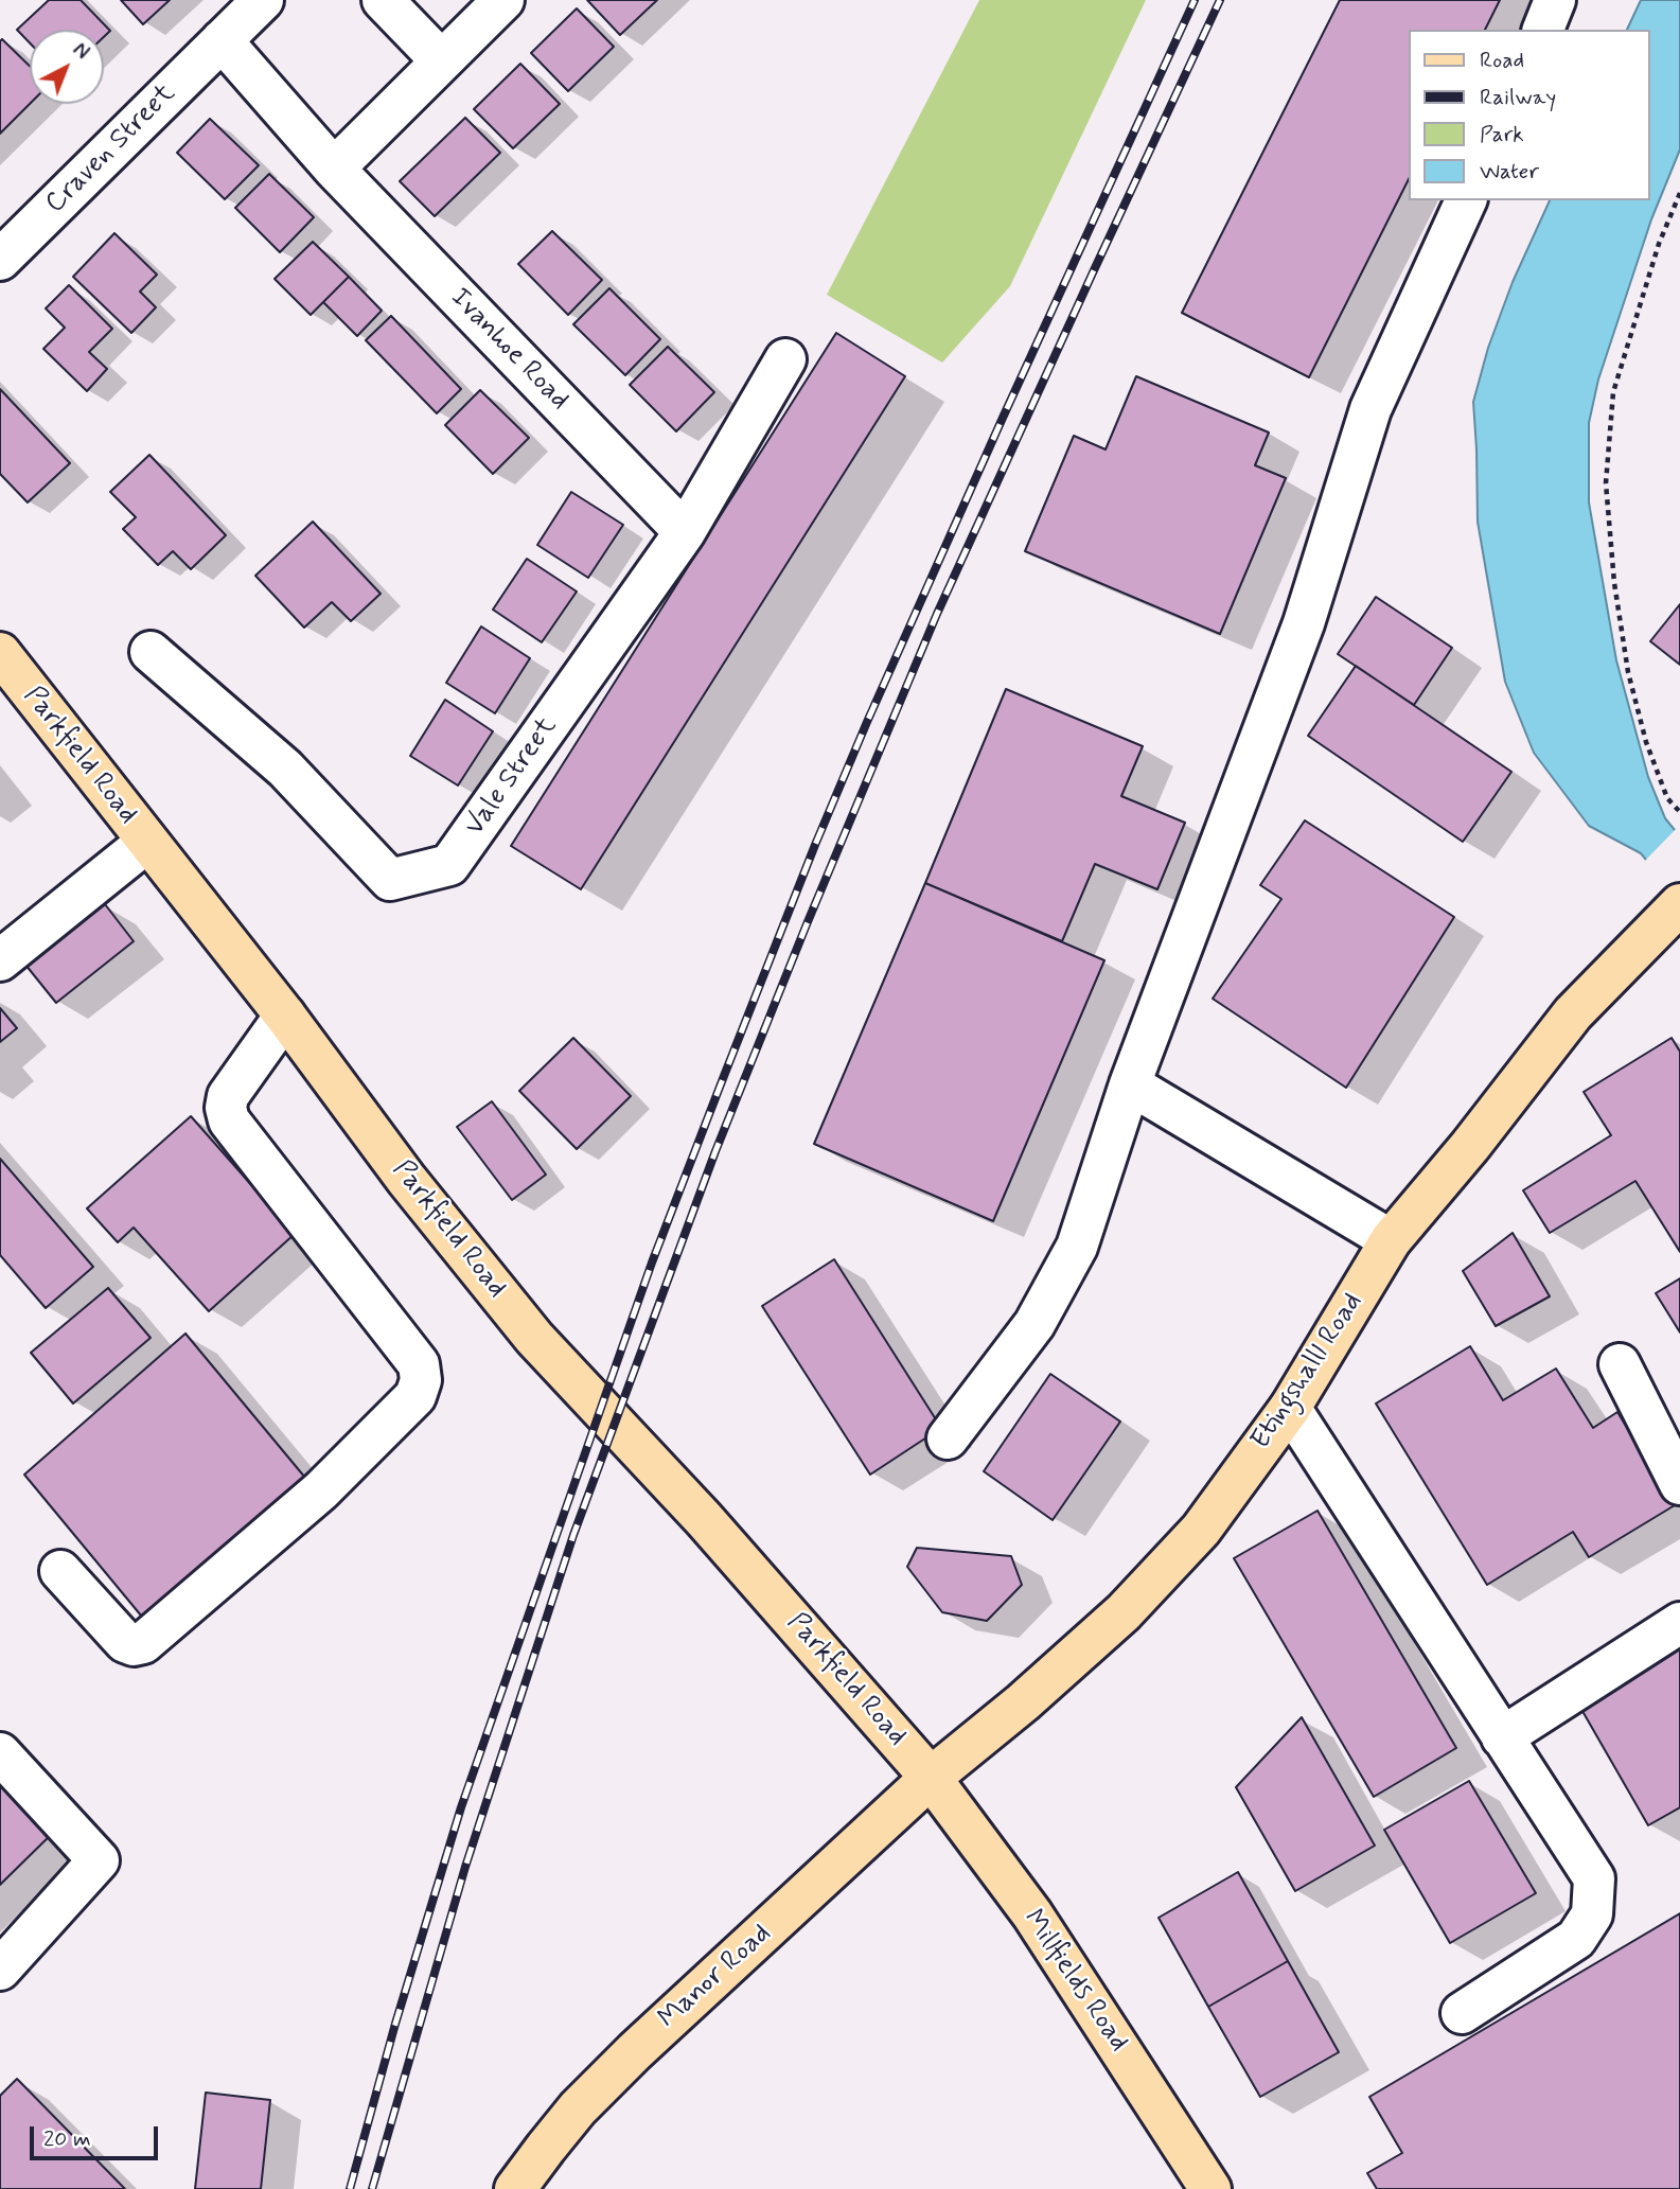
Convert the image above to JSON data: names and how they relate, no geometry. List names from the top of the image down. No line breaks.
{"streets":{"main road":["Parkfield Road","Etingshalll Road","Manor Road","Millfields Road"],"street":["Craven Street","Ivanhoe Road","Vale Street"]},"crossings":[["Craven Street","Ivanhoe Road"],["Ivanhoe Road","Vale Street"],["Parkfield Road","Etingshalll Road"],["Parkfield Road","Manor Road"],["Parkfield Road","Millfields Road"],["Etingshalll Road","Manor Road"],["Etingshalll Road","Millfields Road"],["Manor Road","Millfields Road"]],"legend":["Road","Railway","Park","Water"],"scale_bar":"20 m","north":"top right"}
